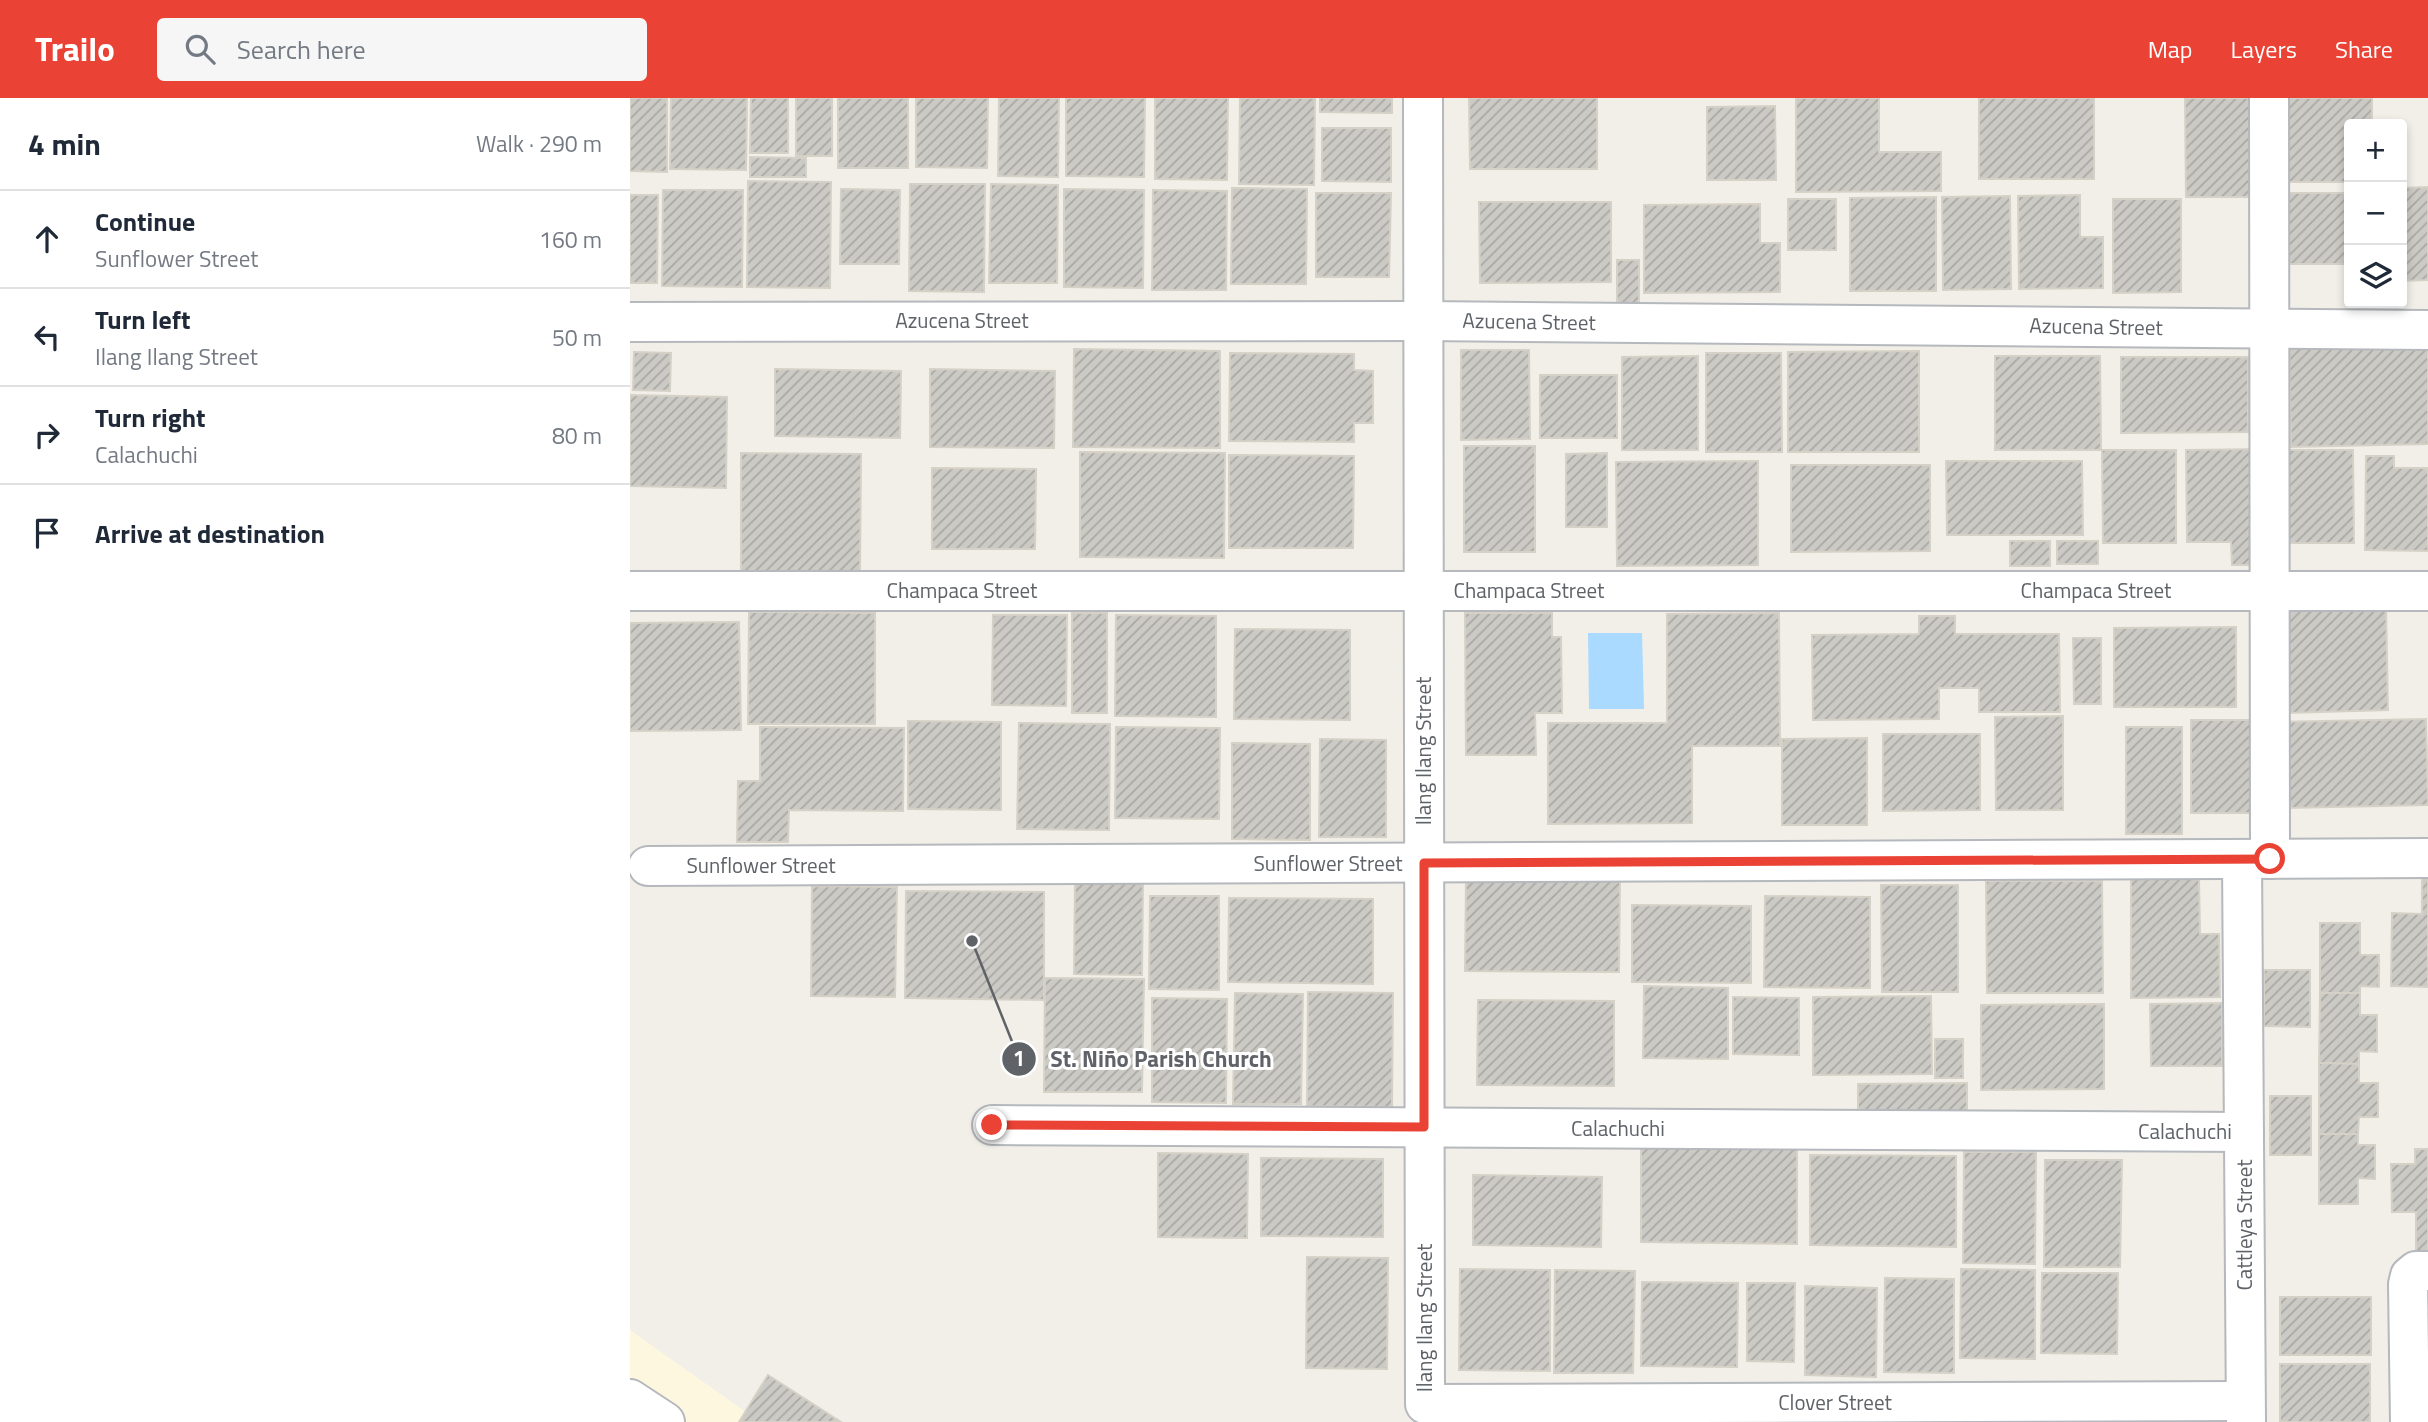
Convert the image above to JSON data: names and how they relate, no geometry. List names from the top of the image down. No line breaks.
{"streets":{"street":["Azucena Street","Champaca Street","Ilang Ilang Street","Sunflower Street","Calachuchi","Cattleya Street","Clover Street"]},"crossings":[["Azucena Street","Ilang Ilang Street"],["Azucena Street","Cattleya Street"],["Champaca Street","Ilang Ilang Street"],["Champaca Street","Cattleya Street"],["Ilang Ilang Street","Sunflower Street"],["Ilang Ilang Street","Calachuchi"],["Ilang Ilang Street","Clover Street"],["Sunflower Street","Cattleya Street"],["Calachuchi","Cattleya Street"],["Cattleya Street","Clover Street"]],"places":["St. Niño Parish Church"],"page":{"header":"Trailo","search":"Search here","nav":["Map","Layers","Share"],"heading":["4 min","Walk · 290 m"],"map_buttons":["+","−"],"list":[["Continue","Sunflower Street","160 m"],["Turn left","Ilang Ilang Street","50 m"],["Turn right","Calachuchi","80 m"],"Arrive at destination"]}}
